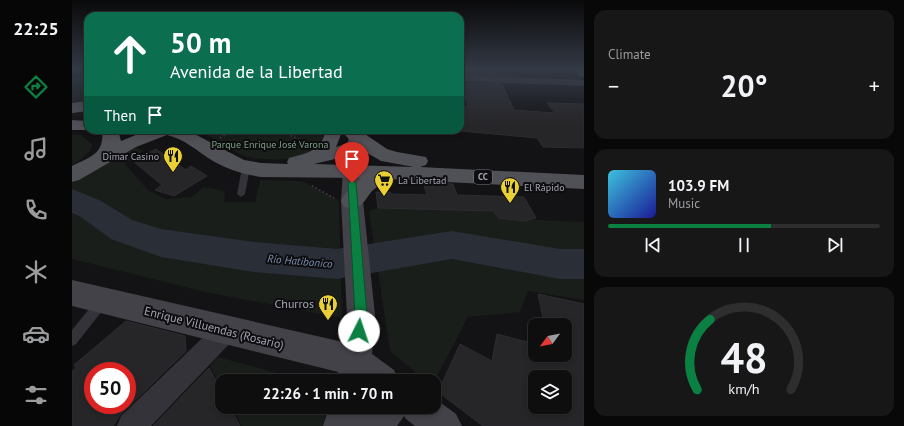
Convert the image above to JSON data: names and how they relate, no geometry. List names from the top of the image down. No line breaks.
{"streets":{"main road":["CC","Enrique Villuendas (Rosario)"]},"water":["Río Hatibonico"],"parks":["Parque Enrique José Varona"],"places":{"restaurant":["Dimar Casino","El Rápido","Churros"],"supermarket":["La Libertad"]},"north":"bottom left","page":{"tabs":"22:25","tile":"Climate","turn":["50 m","Avenida de la Libertad"],"heat":["−","20°","+"],"then":"Then","song":["103.9 FM","Music"],"limit":"50","trip":"22:26 · 1 min · 70 m","gauge":["48","km/h"]}}
